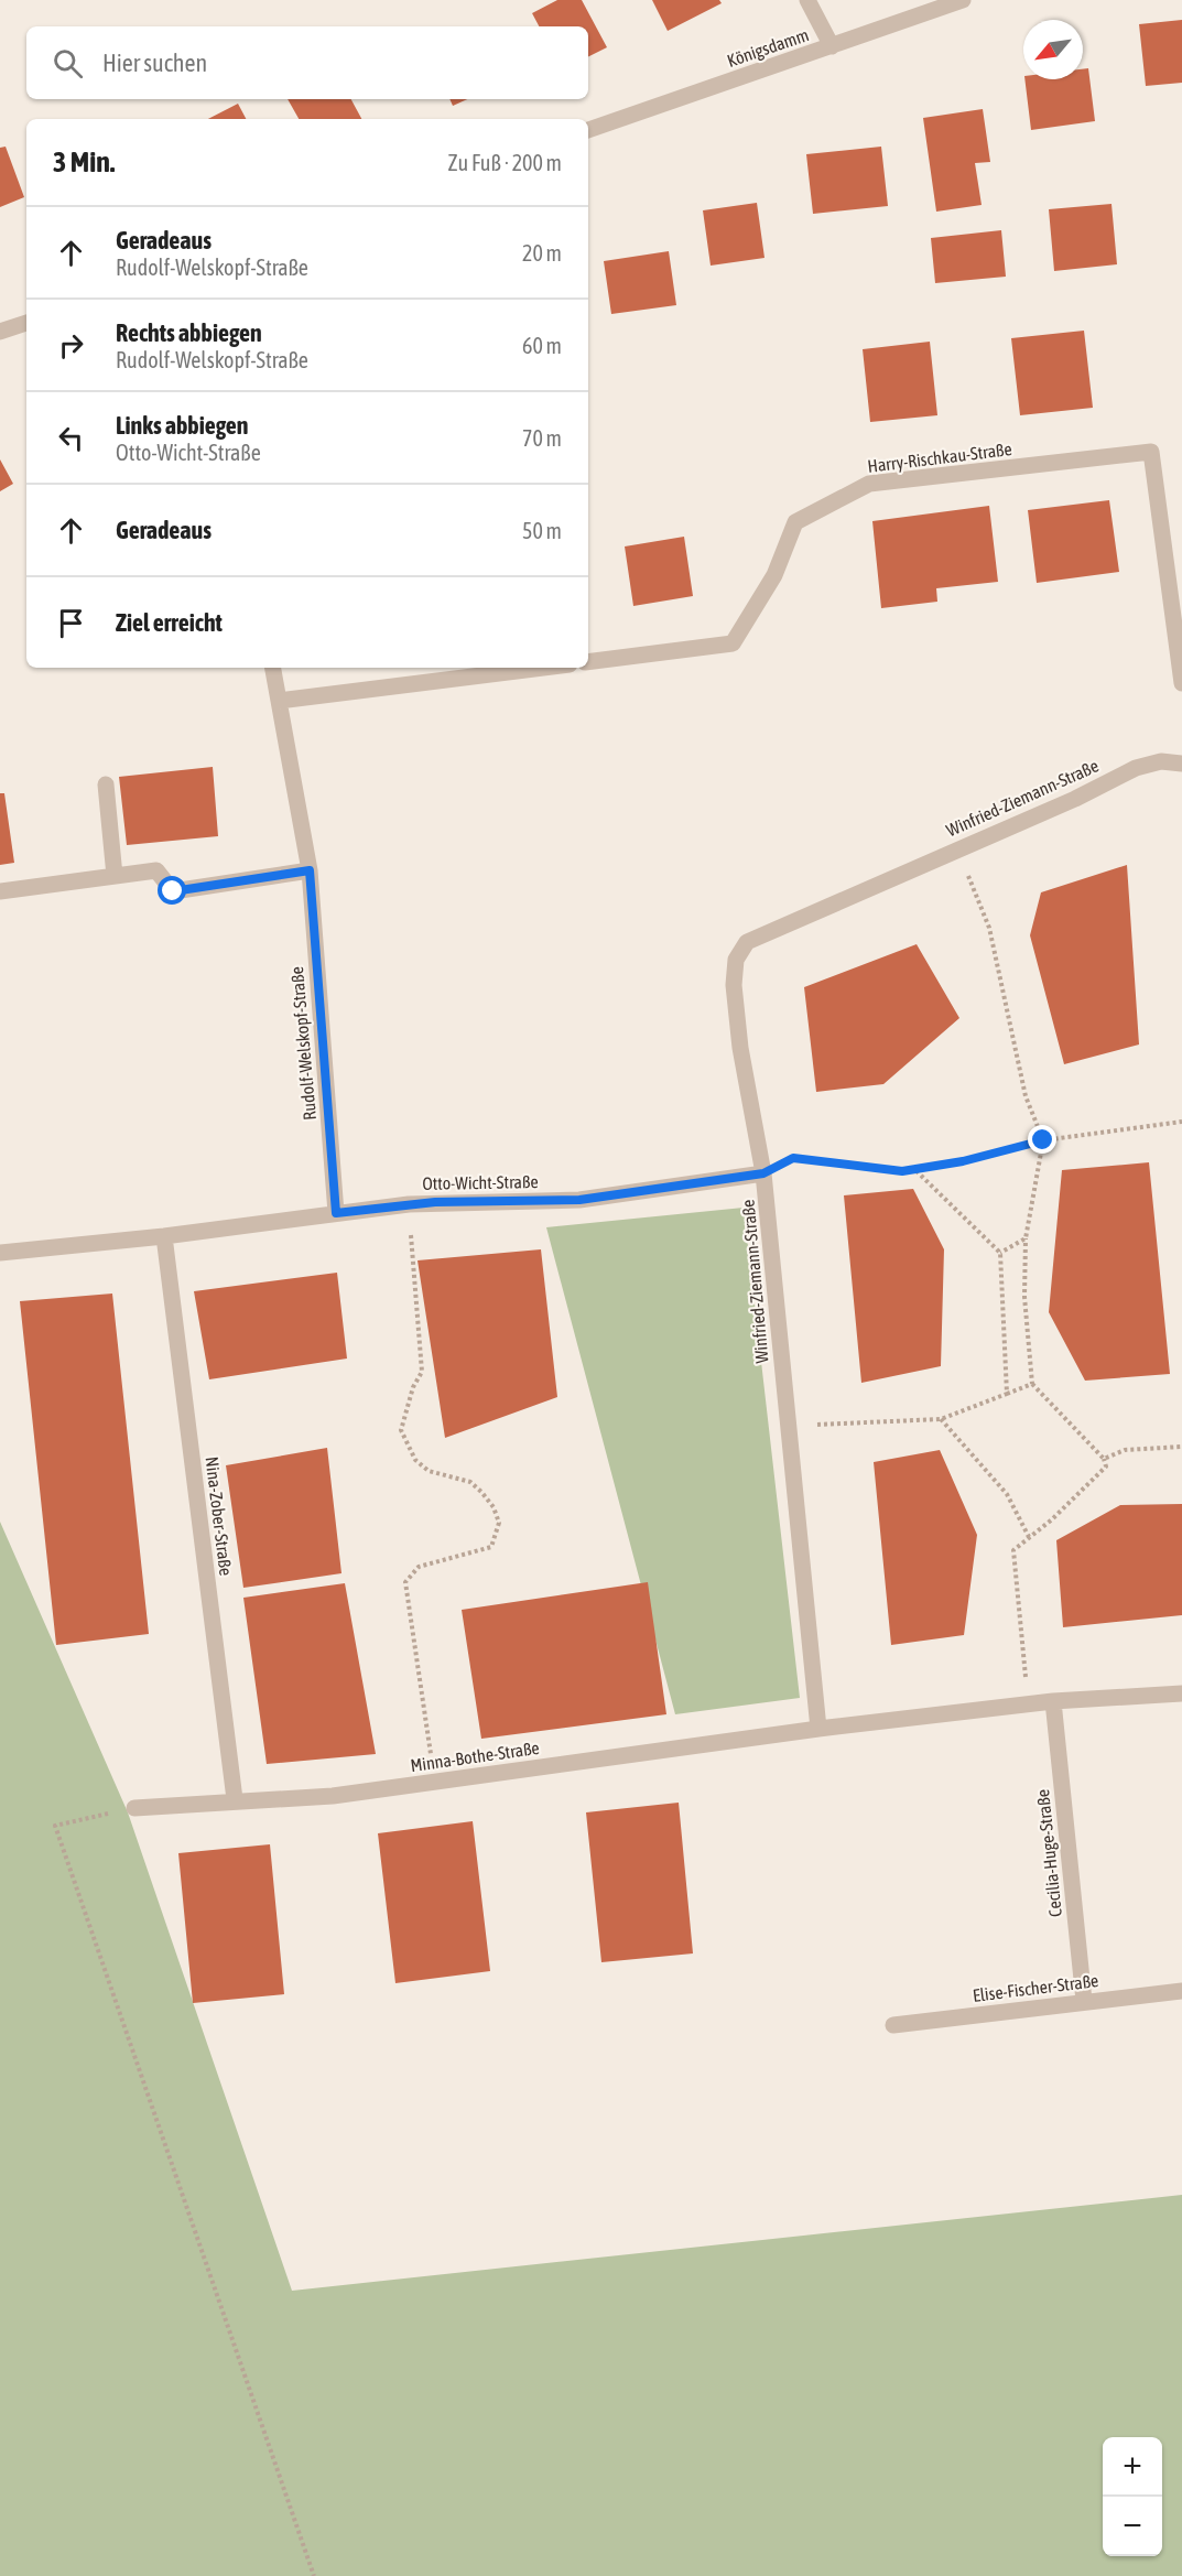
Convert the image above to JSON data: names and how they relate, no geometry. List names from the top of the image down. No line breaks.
{"streets":{"street":["Königsdamm","Harry-Rischkau-Straße","Winfried-Ziemann-Straße","Rudolf-Welskopf-Straße","Otto-Wicht-Straße","Nina-Zober-Straße","Minna-Bothe-Straße","Cecilia-Huge-Straße","Elise-Fischer-Straße"]},"crossings":[["Winfried-Ziemann-Straße","Otto-Wicht-Straße"],["Winfried-Ziemann-Straße","Minna-Bothe-Straße"],["Rudolf-Welskopf-Straße","Otto-Wicht-Straße"],["Otto-Wicht-Straße","Nina-Zober-Straße"],["Nina-Zober-Straße","Minna-Bothe-Straße"],["Cecilia-Huge-Straße","Elise-Fischer-Straße"]],"north":"bottom left","page":{"search":"Hier suchen","heading":["3 Min.","Zu Fuß · 200 m"],"list":[["Geradeaus","Rudolf-Welskopf-Straße","20 m"],["Rechts abbiegen","Rudolf-Welskopf-Straße","60 m"],["Links abbiegen","Otto-Wicht-Straße","70 m"],["Geradeaus","50 m"],"Ziel erreicht"],"map_buttons":["+","−"]}}
